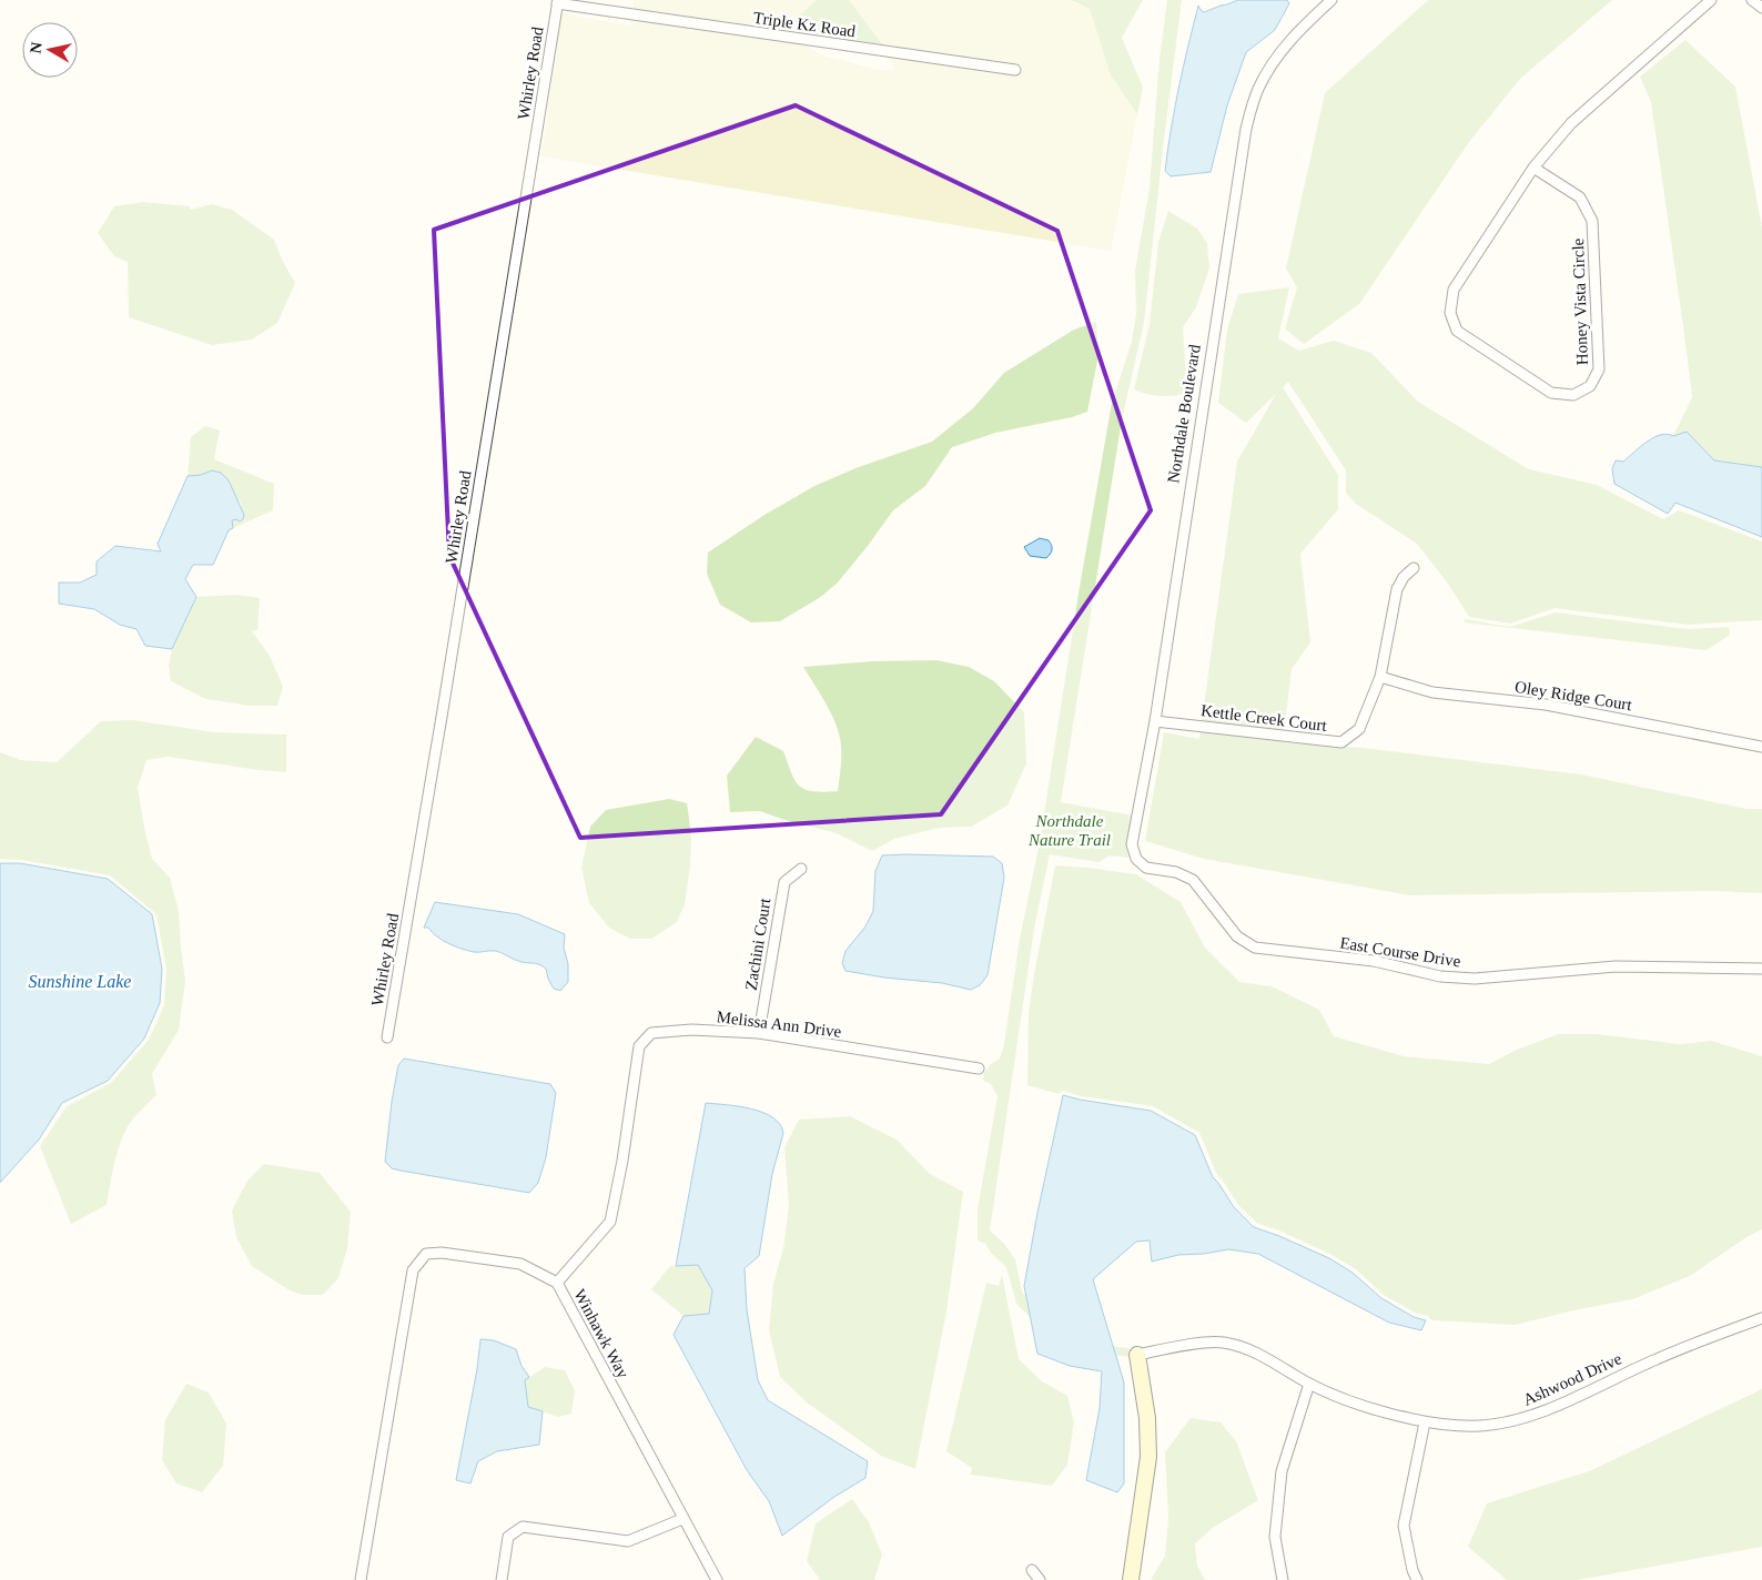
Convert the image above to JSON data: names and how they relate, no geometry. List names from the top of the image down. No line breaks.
{"streets":{"street":["Triple Kz Road","Whirley Road","Honey Vista Circle","Northdale Boulevard","Oley Ridge Court","Kettle Creek Court","Zachini Court","East Course Drive","Melissa Ann Drive","Winhawk Way","Ashwood Drive"]},"crossings":[["Triple Kz Road","Whirley Road"],["Northdale Boulevard","Kettle Creek Court"],["Northdale Boulevard","East Course Drive"],["Oley Ridge Court","Kettle Creek Court"],["Zachini Court","Melissa Ann Drive"],["Melissa Ann Drive","Winhawk Way"]],"water":["Sunshine Lake"],"parks":["Northdale Nature Trail"],"north":"left"}
